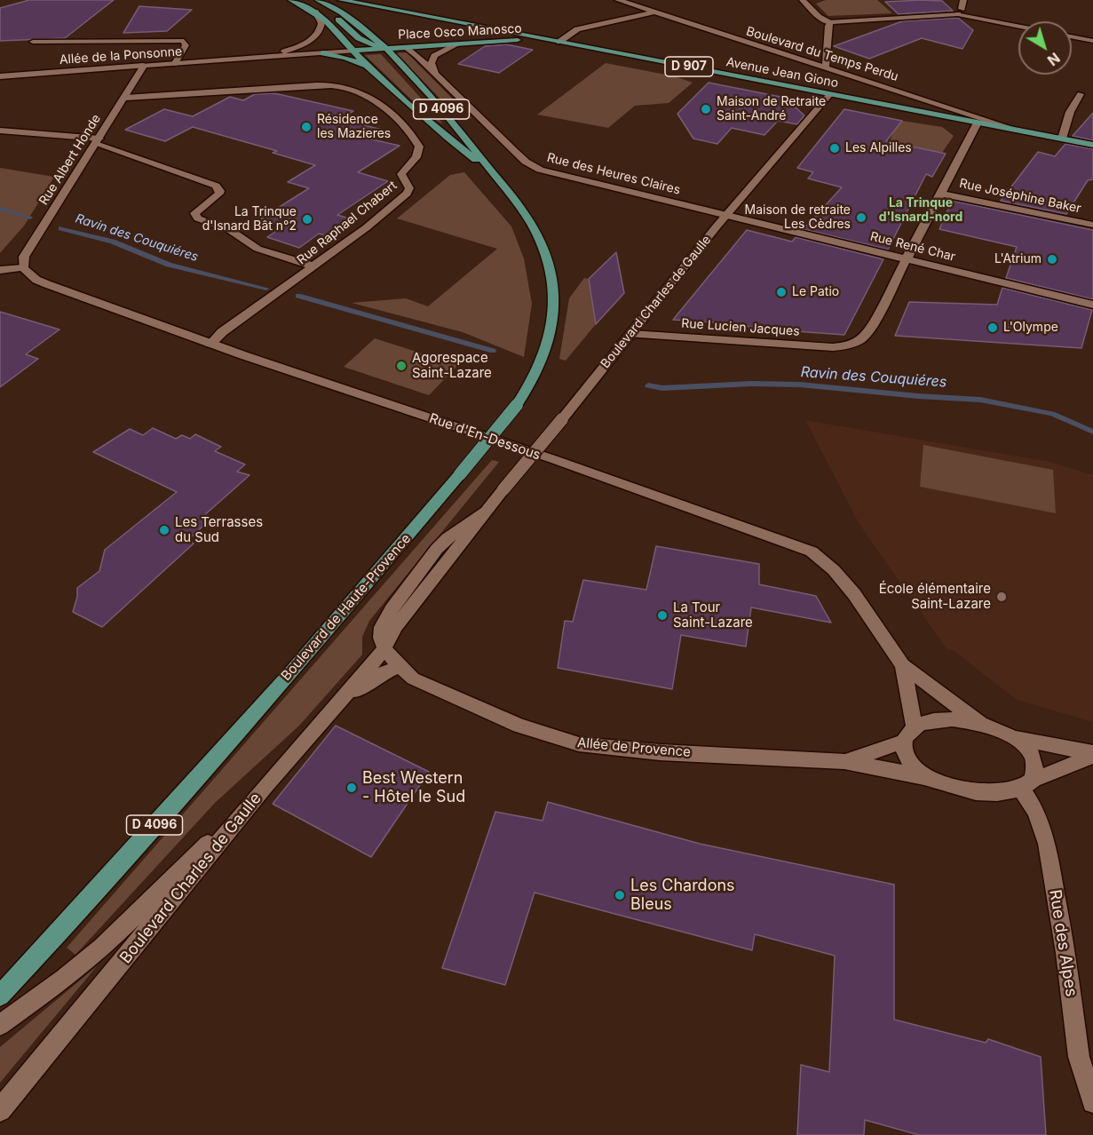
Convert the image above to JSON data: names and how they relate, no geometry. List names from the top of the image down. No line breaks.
{"streets":{"main road":["Place Osco Manosco","D 907","Avenue Jean Giono","D 4096","Boulevard de Haute-Provence"],"street":["Boulevard du Temps Perdu","Allée de la Ponsonne","Rue Albert Honde","Rue des Heures Claires","Rue Joséphine Baker","Rue Raphael Chabert","Rue René Char","Boulevard Charles de Gaulle","Rue Lucien Jacques","Rue d'En-Dessous","Allée de Provence","Rue des Alpes"]},"crossings":[["Place Osco Manosco","D 907"],["Place Osco Manosco","Avenue Jean Giono"],["Place Osco Manosco","Rue des Heures Claires"],["Place Osco Manosco","Boulevard de Haute-Provence"],["Boulevard du Temps Perdu","Avenue Jean Giono"],["Allée de la Ponsonne","D 4096"],["Allée de la Ponsonne","Rue Albert Honde"],["Allée de la Ponsonne","Boulevard de Haute-Provence"],["Avenue Jean Giono","Boulevard Charles de Gaulle"],["D 4096","Boulevard de Haute-Provence"],["Rue Albert Honde","Rue Raphael Chabert"],["Rue Albert Honde","Rue d'En-Dessous"],["Rue des Heures Claires","Rue René Char"],["Rue des Heures Claires","Boulevard Charles de Gaulle"],["Rue Raphael Chabert","Rue d'En-Dessous"],["Rue René Char","Boulevard Charles de Gaulle"],["Rue René Char","Rue Lucien Jacques"],["Boulevard Charles de Gaulle","Rue Lucien Jacques"],["Boulevard Charles de Gaulle","Allée de Provence"],["Allée de Provence","Rue des Alpes"]],"districts":["La Trinque d'Isnard-nord"],"water":["Ravin des Couquiéres"],"places":["Maison de Retraite Saint-André","Résidence les Mazieres","Les Alpilles","Maison de retraite Les Cèdres","La Trinque d'Isnard Bât n°2","L'Atrium","Le Patio","L'Olympe","Agorespace Saint-Lazare","Les Terrasses du Sud","École élémentaire Saint-Lazare","La Tour Saint-Lazare","Best Western - Hôtel le Sud","Les Chardons Bleus"],"north":"bottom right"}
